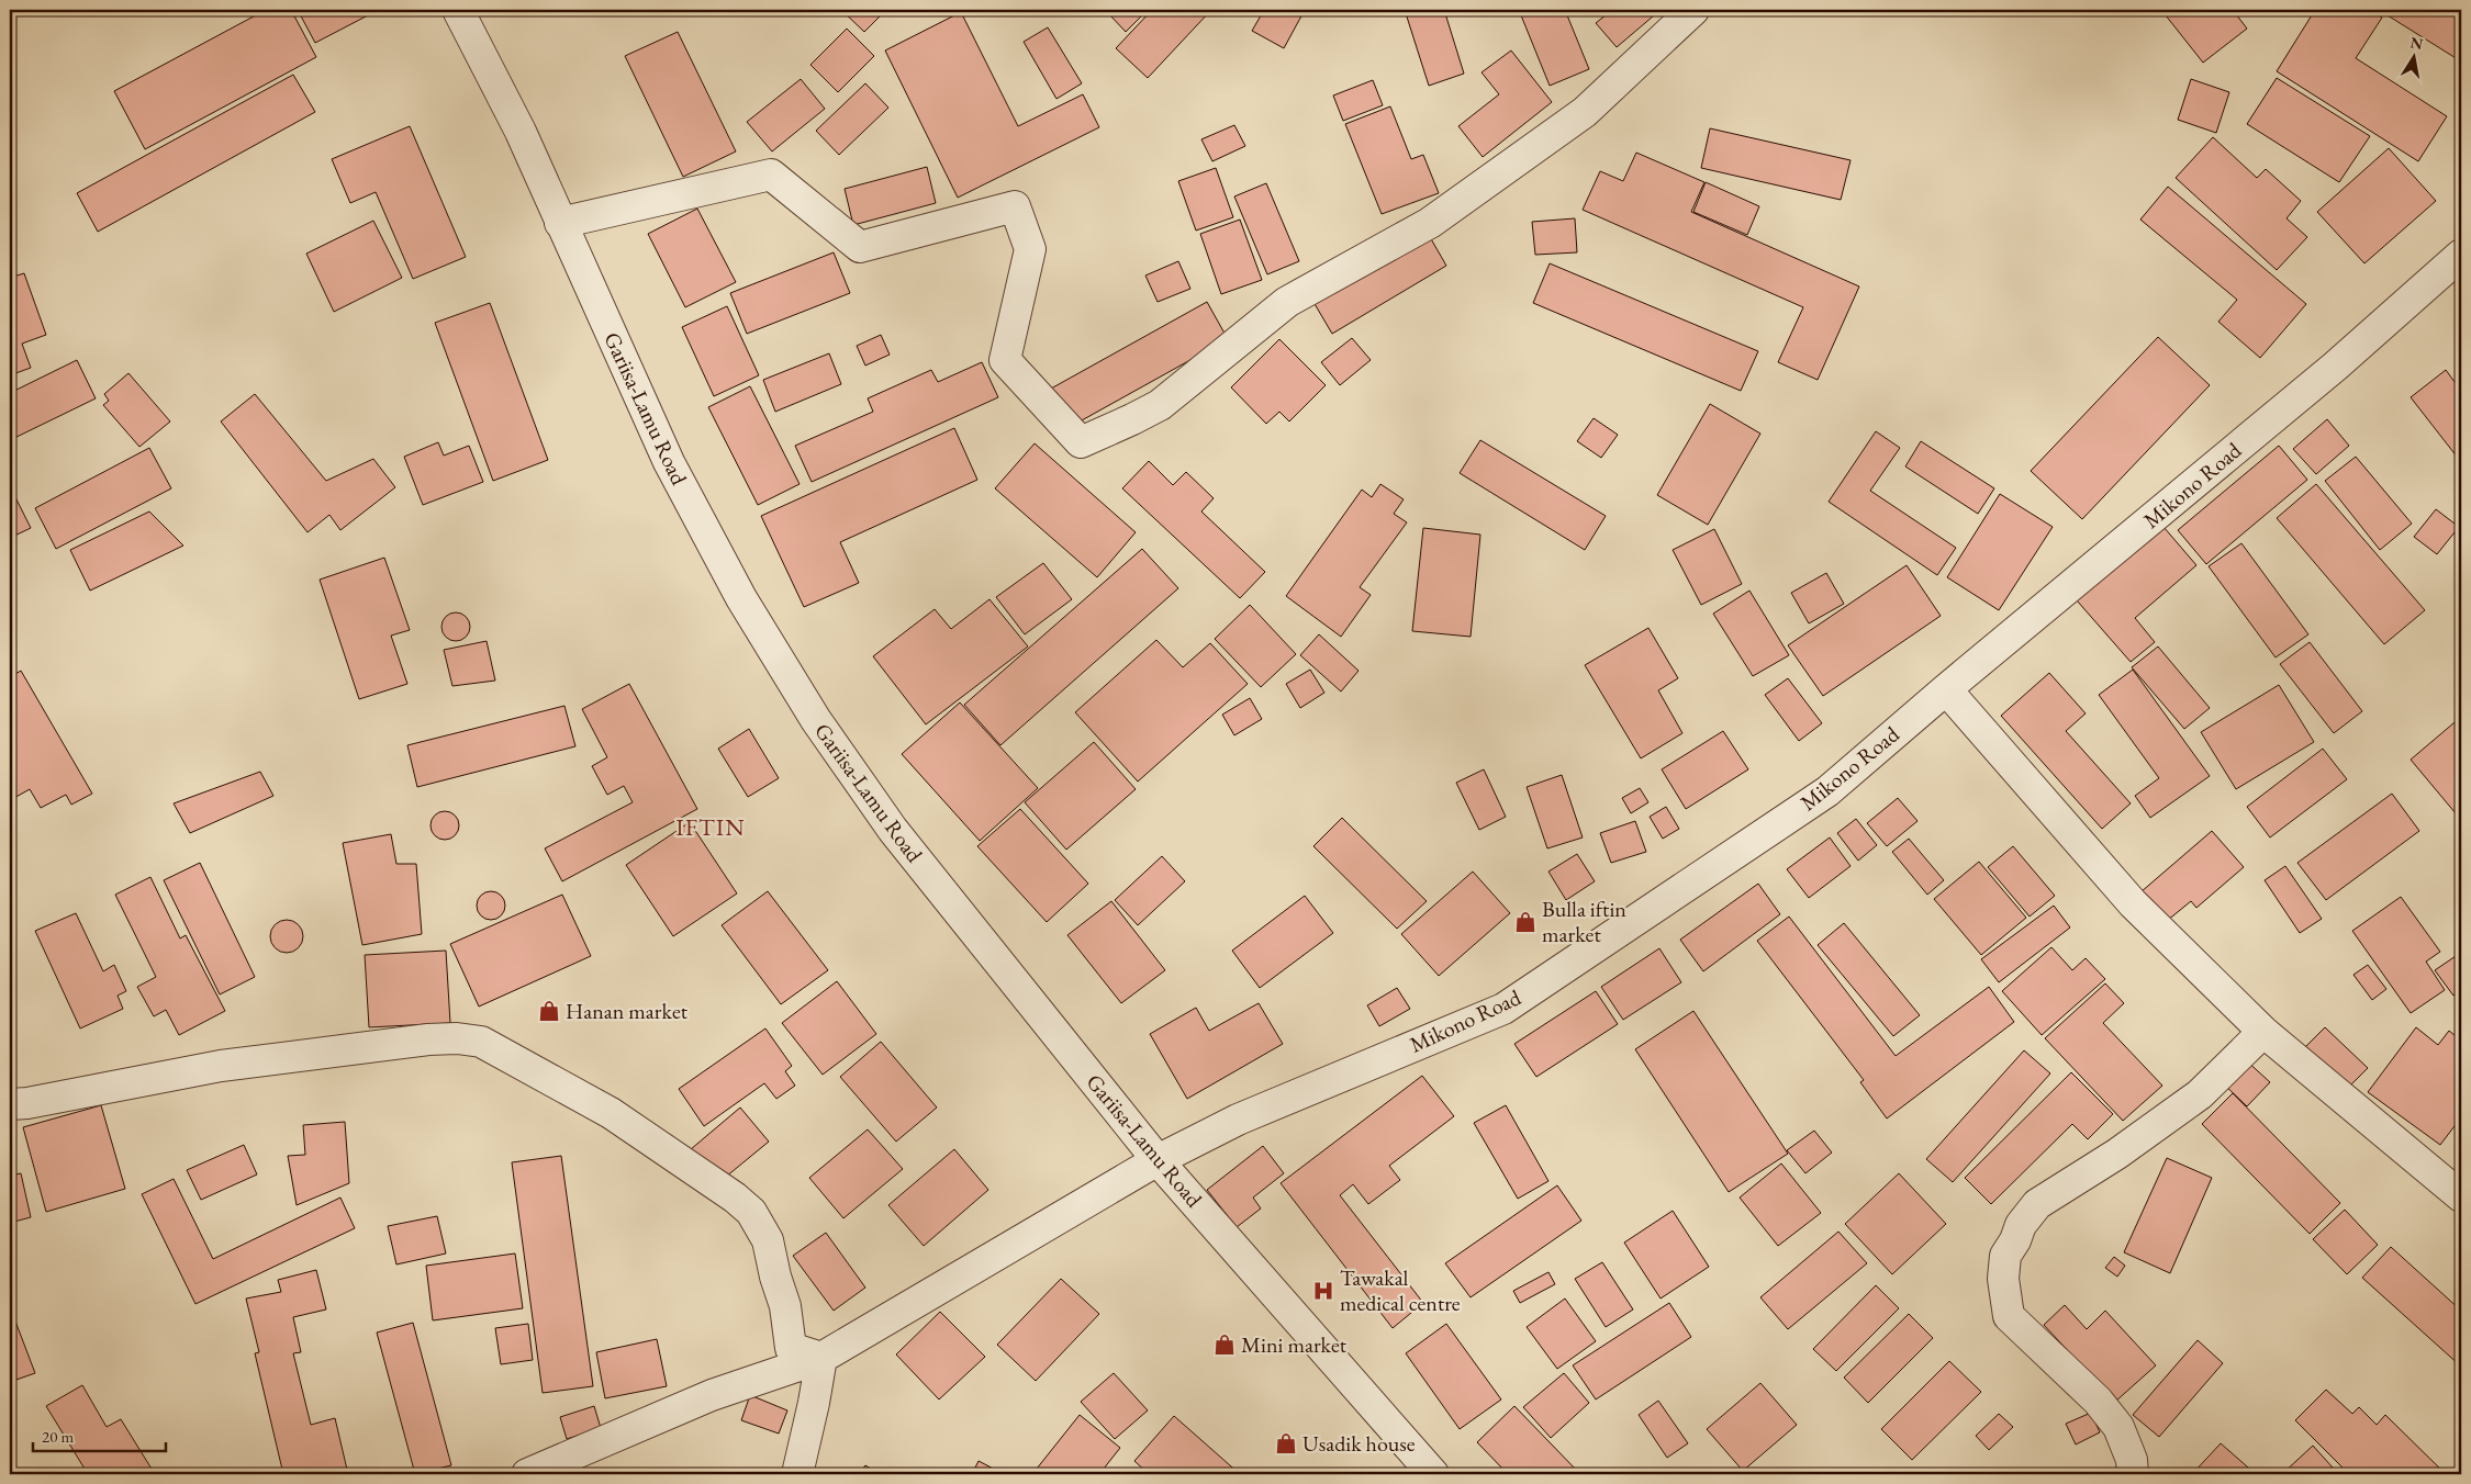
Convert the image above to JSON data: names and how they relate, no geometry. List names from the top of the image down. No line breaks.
{"streets":{"street":["Gariisa-Lamu Road","Mikono Road"]},"crossings":[["Gariisa-Lamu Road","Mikono Road"]],"districts":["IFTIN"],"places":{"shop":["Bulla iftin market","Hanan market","Mini market","Usadik house"],"hospital":["Tawakal medical centre"]},"scale_bar":"20 m","north":"top"}
